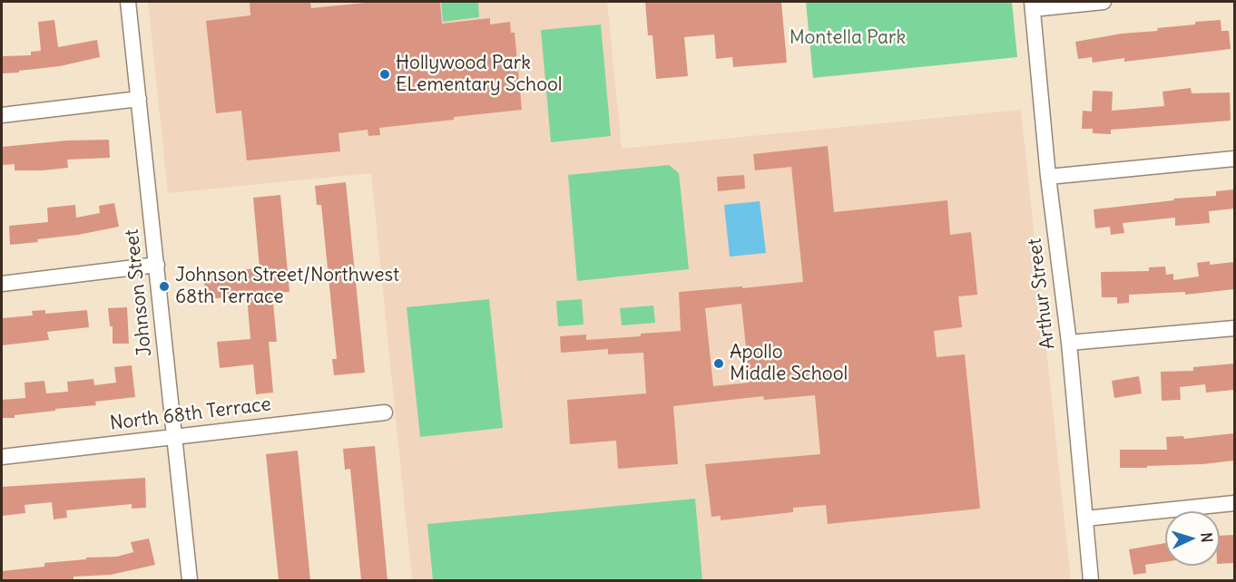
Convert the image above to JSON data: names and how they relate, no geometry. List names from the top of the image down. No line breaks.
{"streets":{"street":["Johnson Street","Arthur Street","North 68th Terrace"]},"crossings":[["Johnson Street","North 68th Terrace"]],"parks":["Montella Park"],"places":["Hollywood Park ELementary School","Johnson Street/Northwest 68th Terrace","Apollo Middle School"],"north":"right"}
